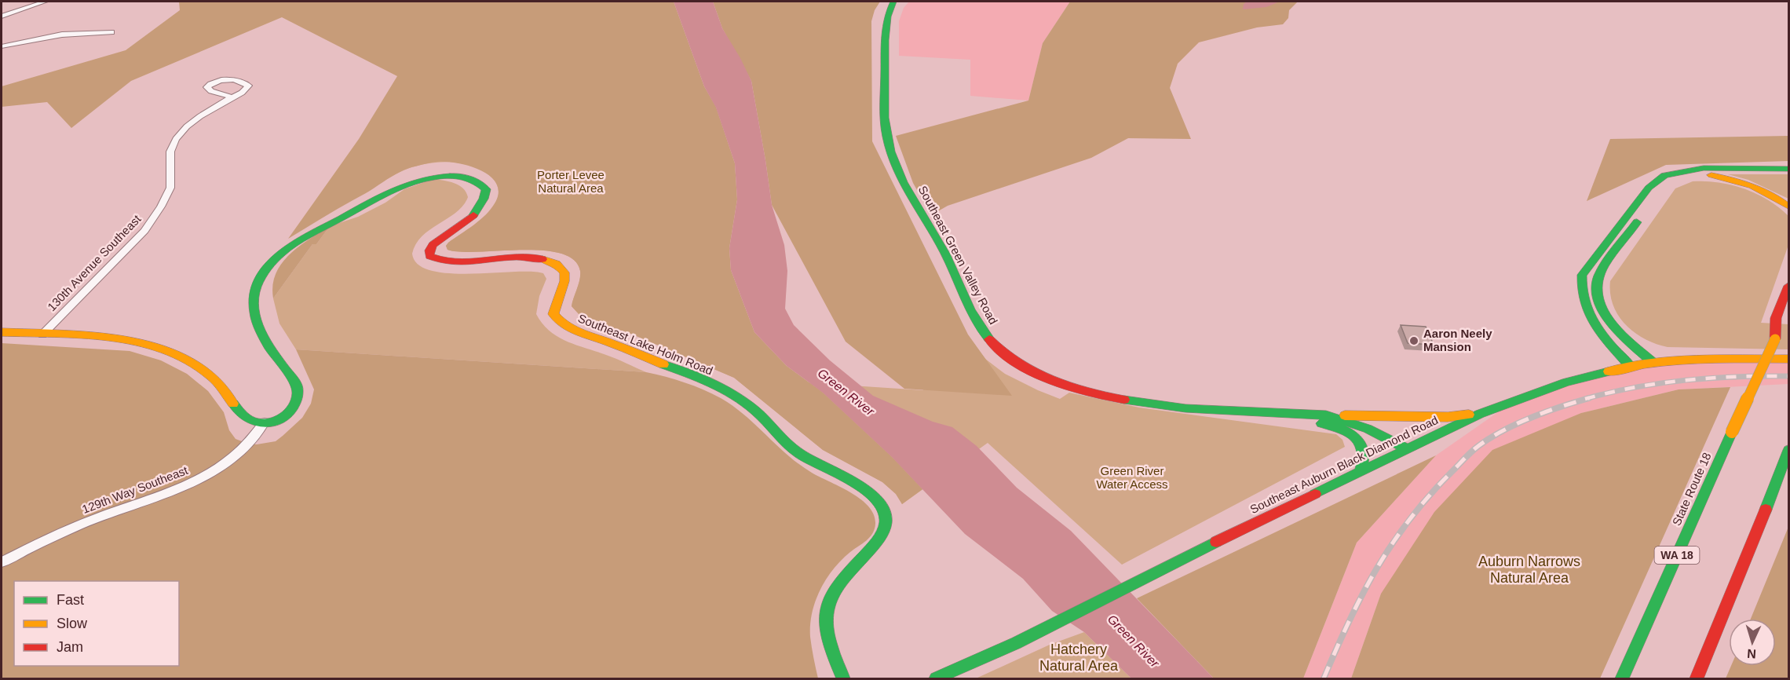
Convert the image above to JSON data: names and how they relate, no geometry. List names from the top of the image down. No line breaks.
{"streets":{"main road":["Southeast Green Valley Road","Southeast Lake Holm Road","Southeast Auburn Black Diamond Road","State Route 18","WA 18"],"street":["130th Avenue Southeast","129th Way Southeast"]},"crossings":[["Southeast Green Valley Road","Southeast Auburn Black Diamond Road"],["Southeast Lake Holm Road","129th Way Southeast"]],"water":["Green River"],"parks":["Porter Levee Natural Area","Green River Water Access","Auburn Narrows Natural Area","Hatchery Natural Area"],"places":["Aaron Neely Mansion"],"legend":["Fast","Slow","Jam"],"north":"bottom"}
